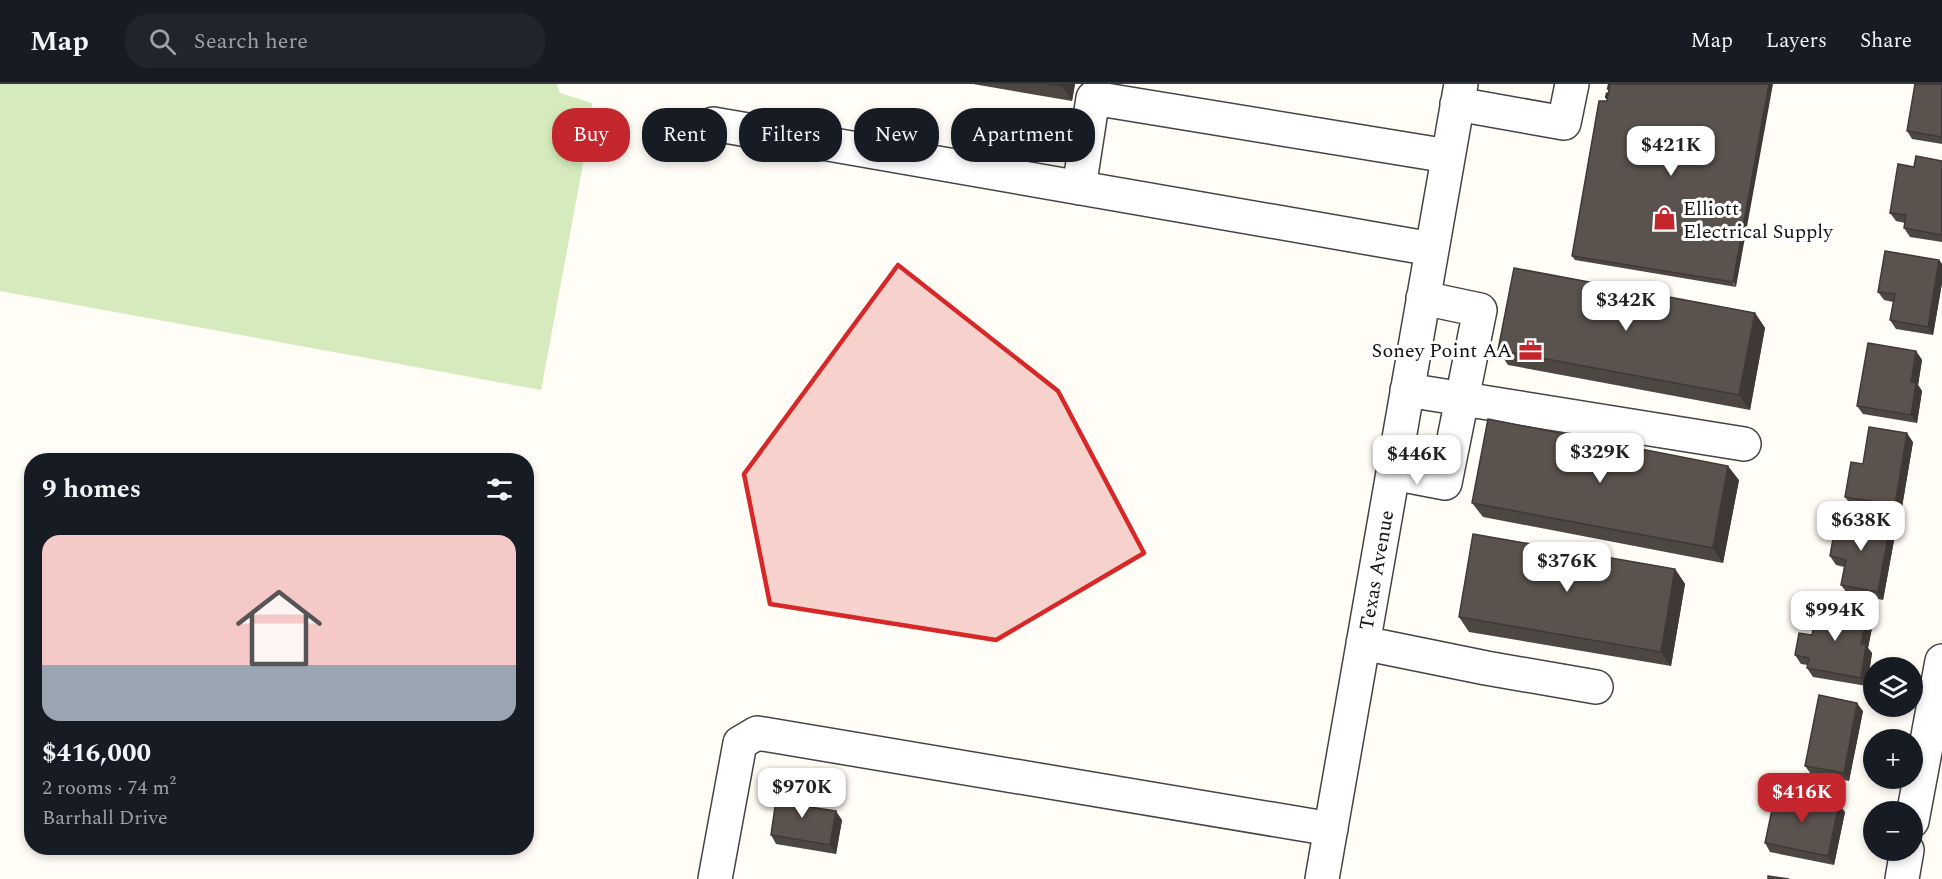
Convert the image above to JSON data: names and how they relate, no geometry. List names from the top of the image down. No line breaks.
{"streets":{"street":["Texas Avenue"]},"places":{"shop":["Elliott Electrical Supply"],"office":["Soney Point AA"]},"page":{"header":"Map","search":"Search here","nav":["Map","Layers","Share"],"chip":["Buy","Rent","Filters","New","Apartment"],"price":["$421K","$342K","$329K","$446K","$638K","$376K","$994K","$970K","$416K"],"heading":"9 homes","list":[{"name":"$416,000","note":"2 rooms · 74 m² · Barrhall Drive"}],"map_buttons":["+","−"]}}
